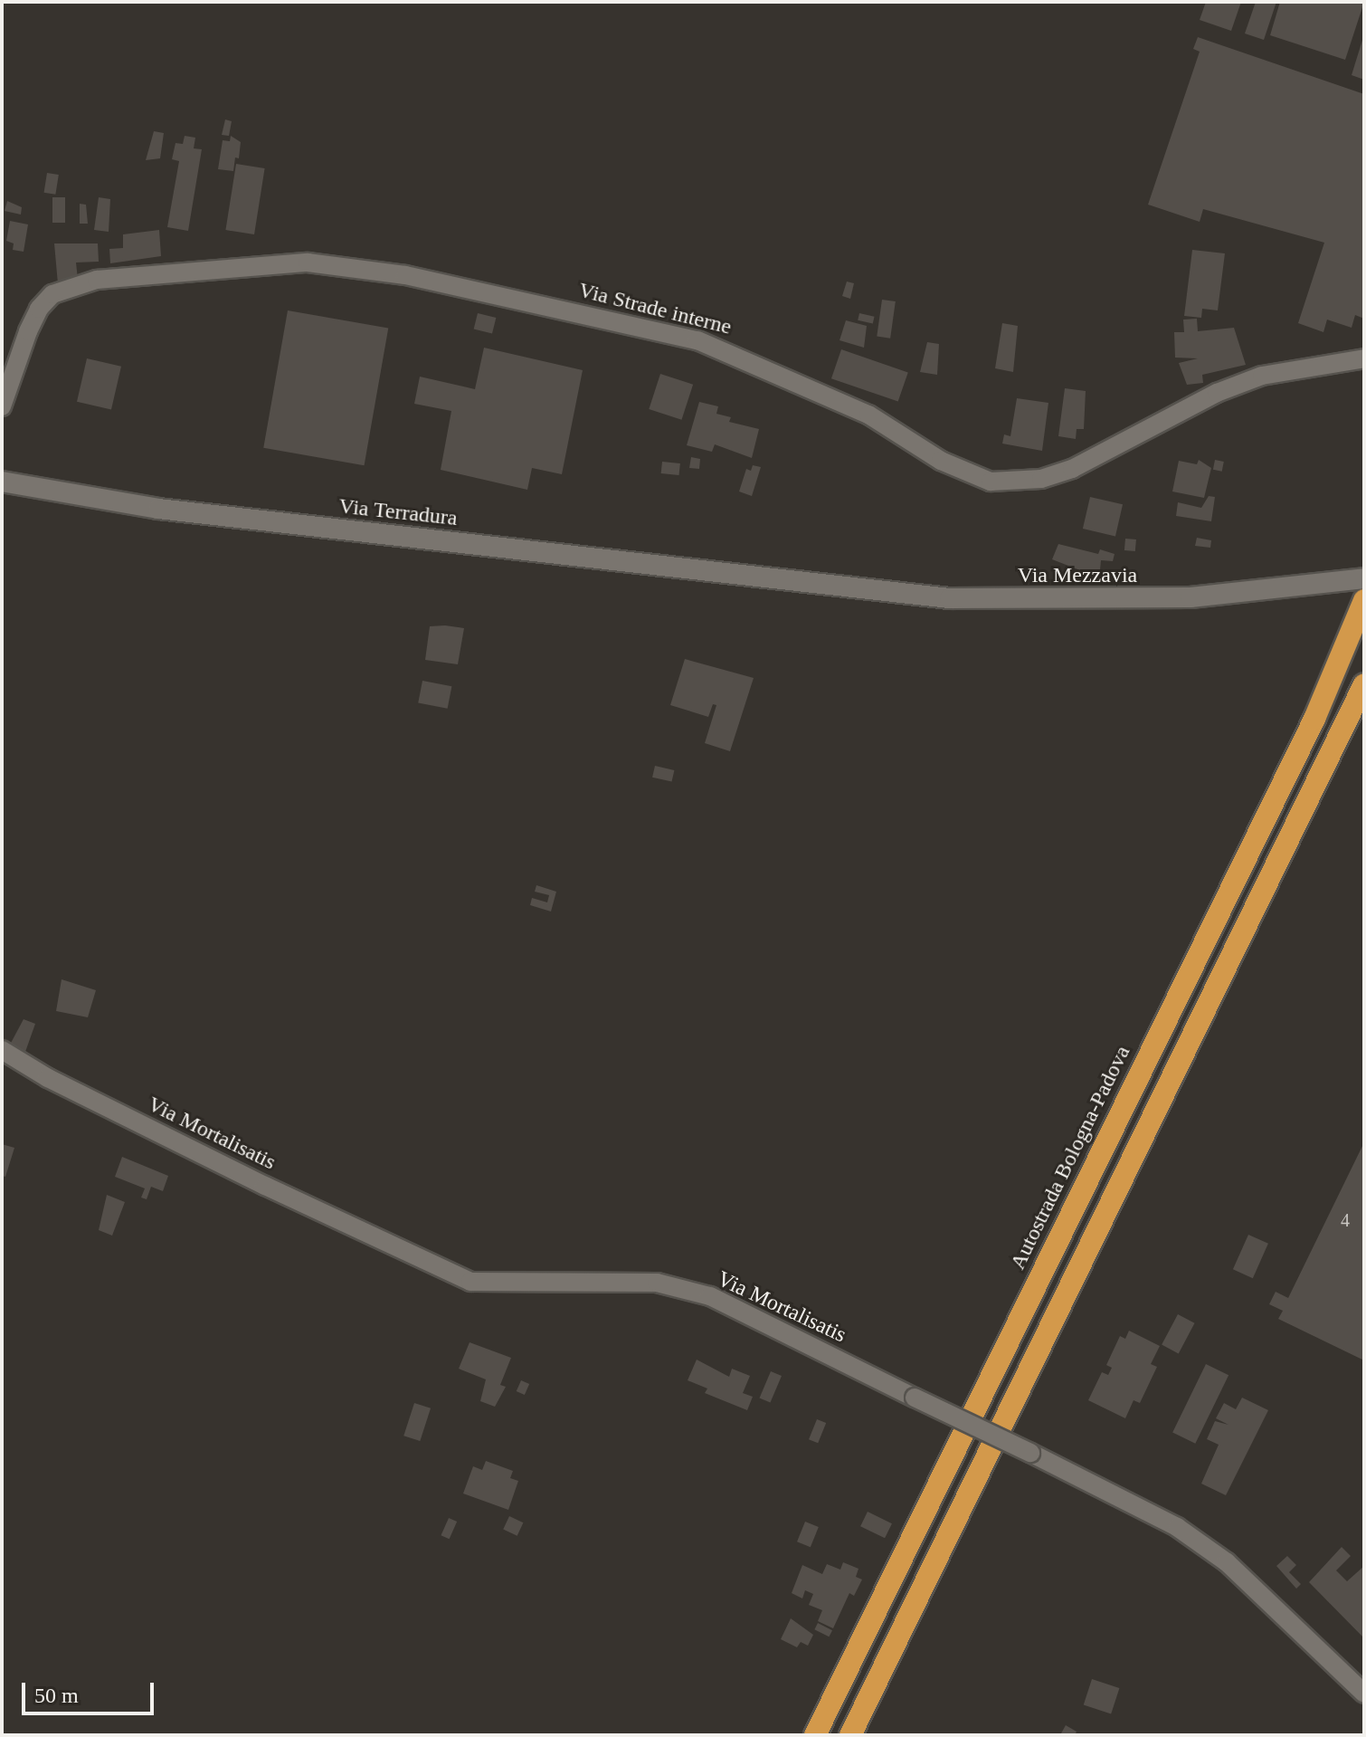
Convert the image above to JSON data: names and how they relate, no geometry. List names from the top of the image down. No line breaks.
{"streets":{"highway":["Autostrada Bologna-Padova"],"main road":["Via Terradura","Via Mezzavia"],"street":["Via Strade interne","Via Mortalisatis"]},"crossings":[["Via Terradura","Via Mezzavia"]],"house_numbers":["4"],"scale_bar":"50 m"}
